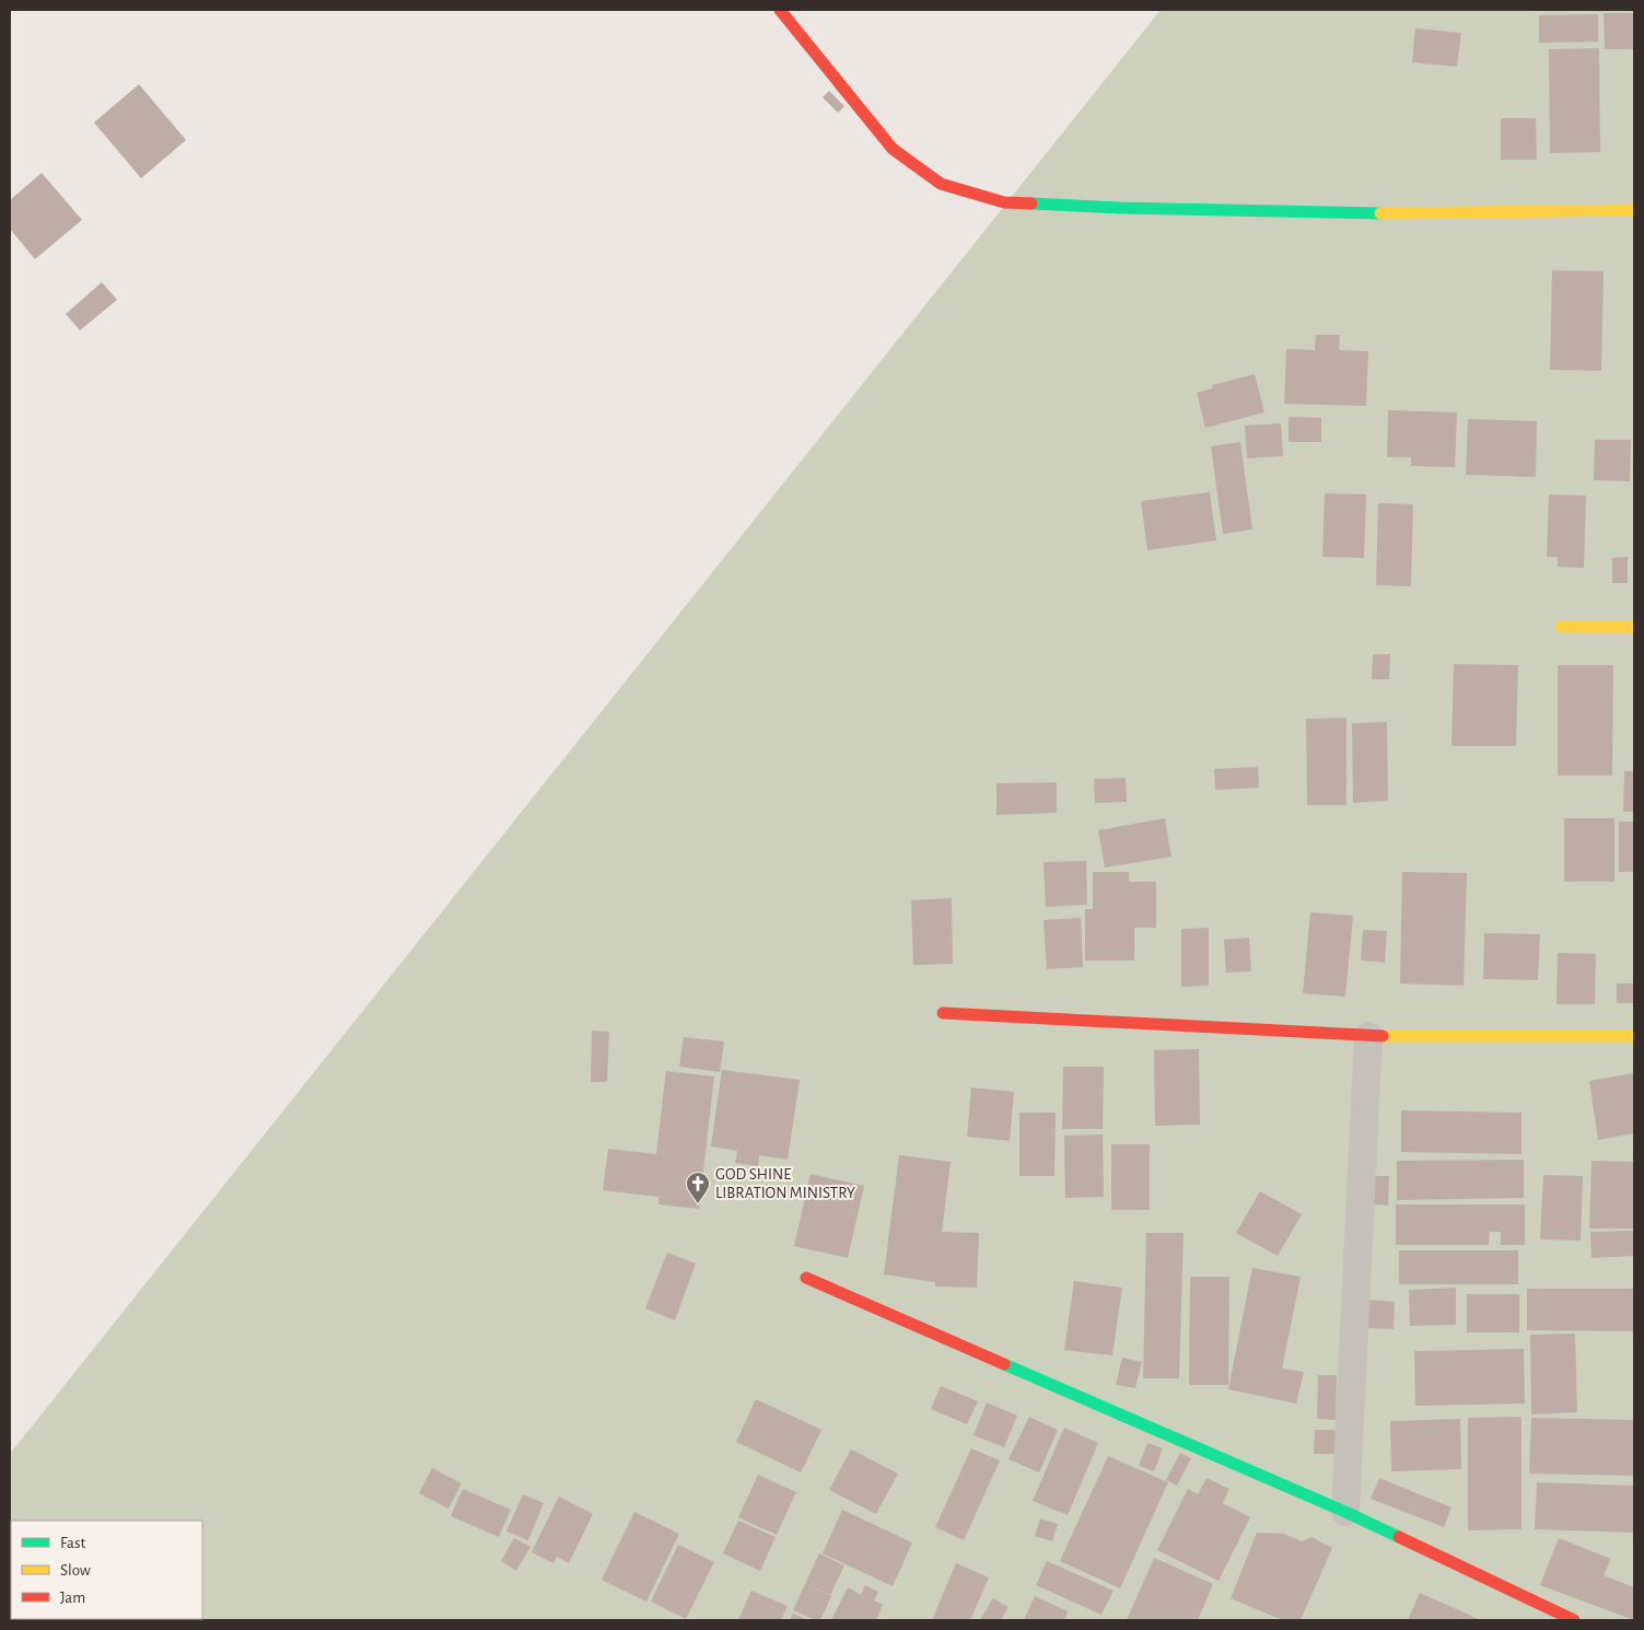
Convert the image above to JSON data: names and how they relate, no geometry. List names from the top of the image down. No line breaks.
{"places":{"church":["GOD SHINE LIBRATION MINISTRY"]},"legend":["Fast","Slow","Jam"]}
